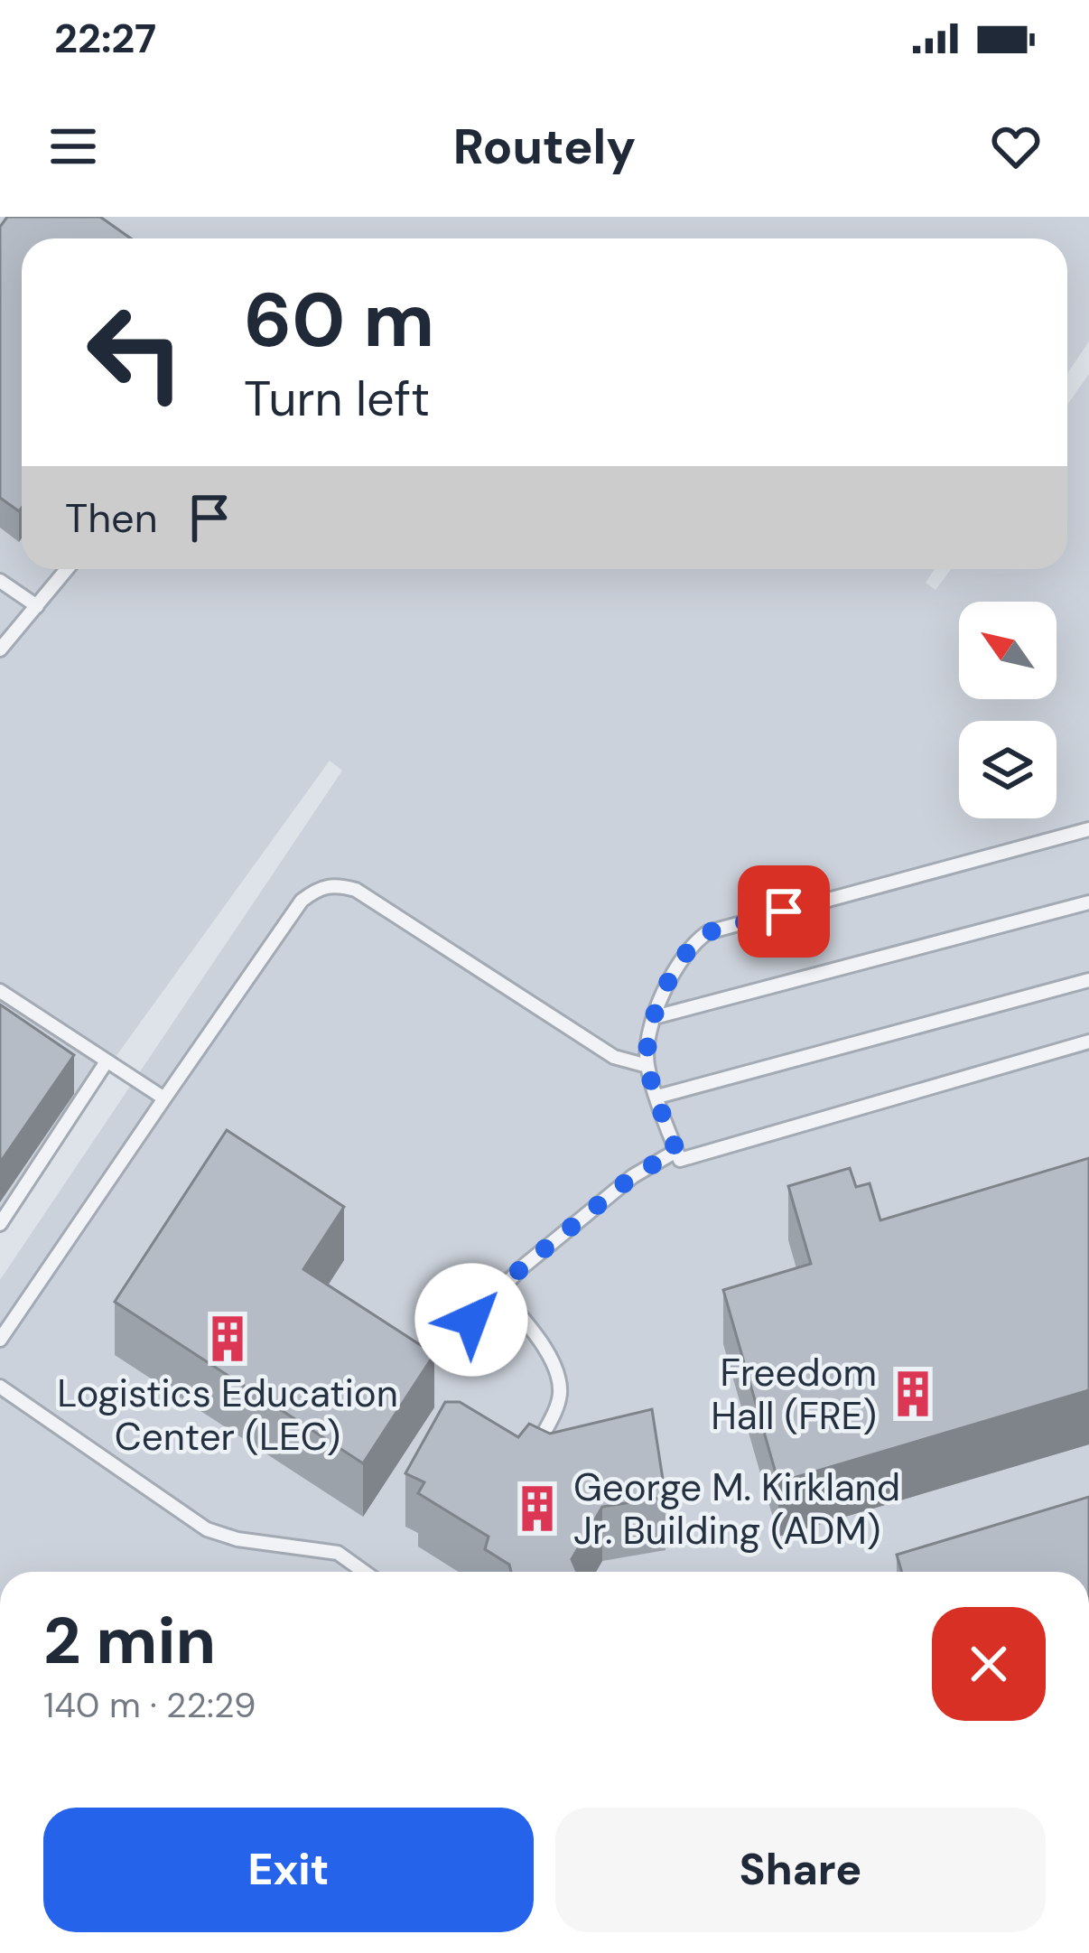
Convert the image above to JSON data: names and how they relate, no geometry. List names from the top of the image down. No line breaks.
{"places":{"building":["Logistics Education Center (LEC)","Freedom Hall (FRE)","George M. Kirkland Jr. Building (ADM)"]},"north":"top left","page":{"status":"22:27","header":"Routely","turn":["60 m","Turn left"],"then":"Then","heading":["2 min","140 m · 22:29"],"buttons":["Exit","Share"]}}
